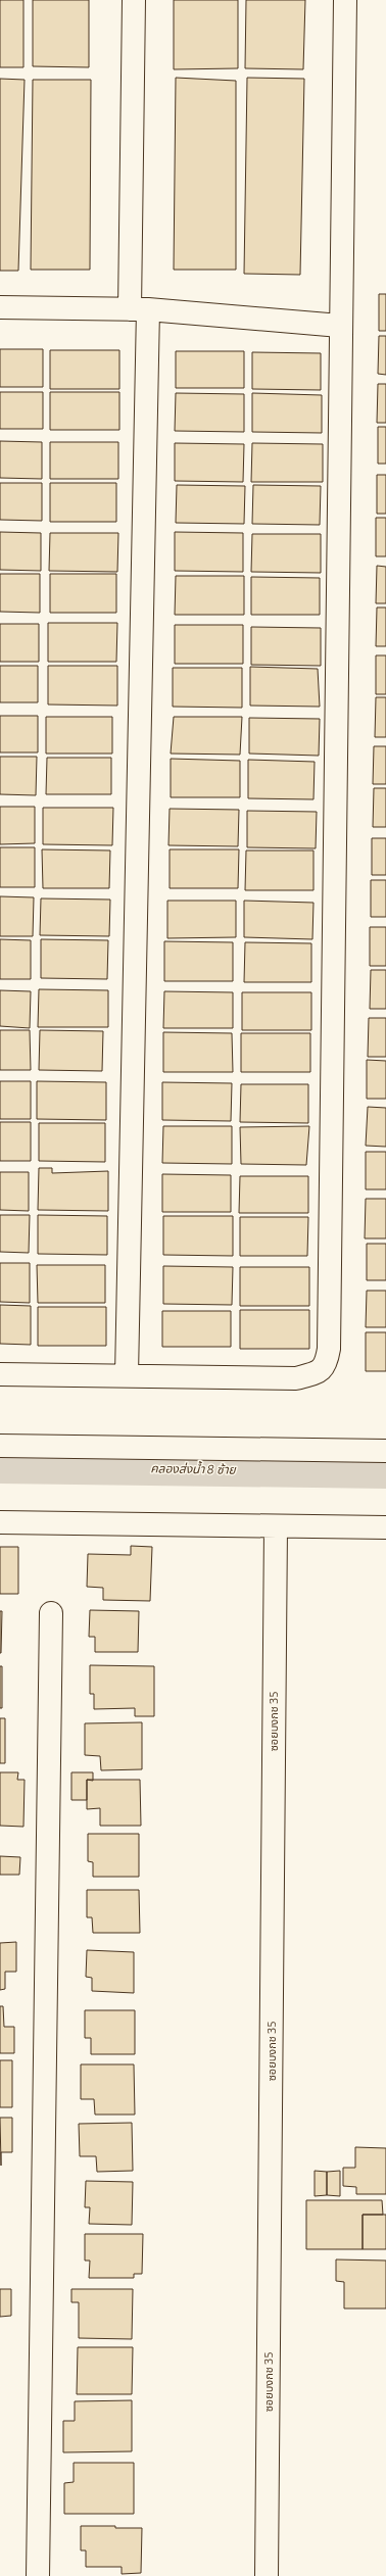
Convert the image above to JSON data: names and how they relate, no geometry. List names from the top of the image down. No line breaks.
{"streets":{"street":["ซอยบงกช 35"]},"water":["คลองส่งน้ำ 8 ซ้าย"]}
